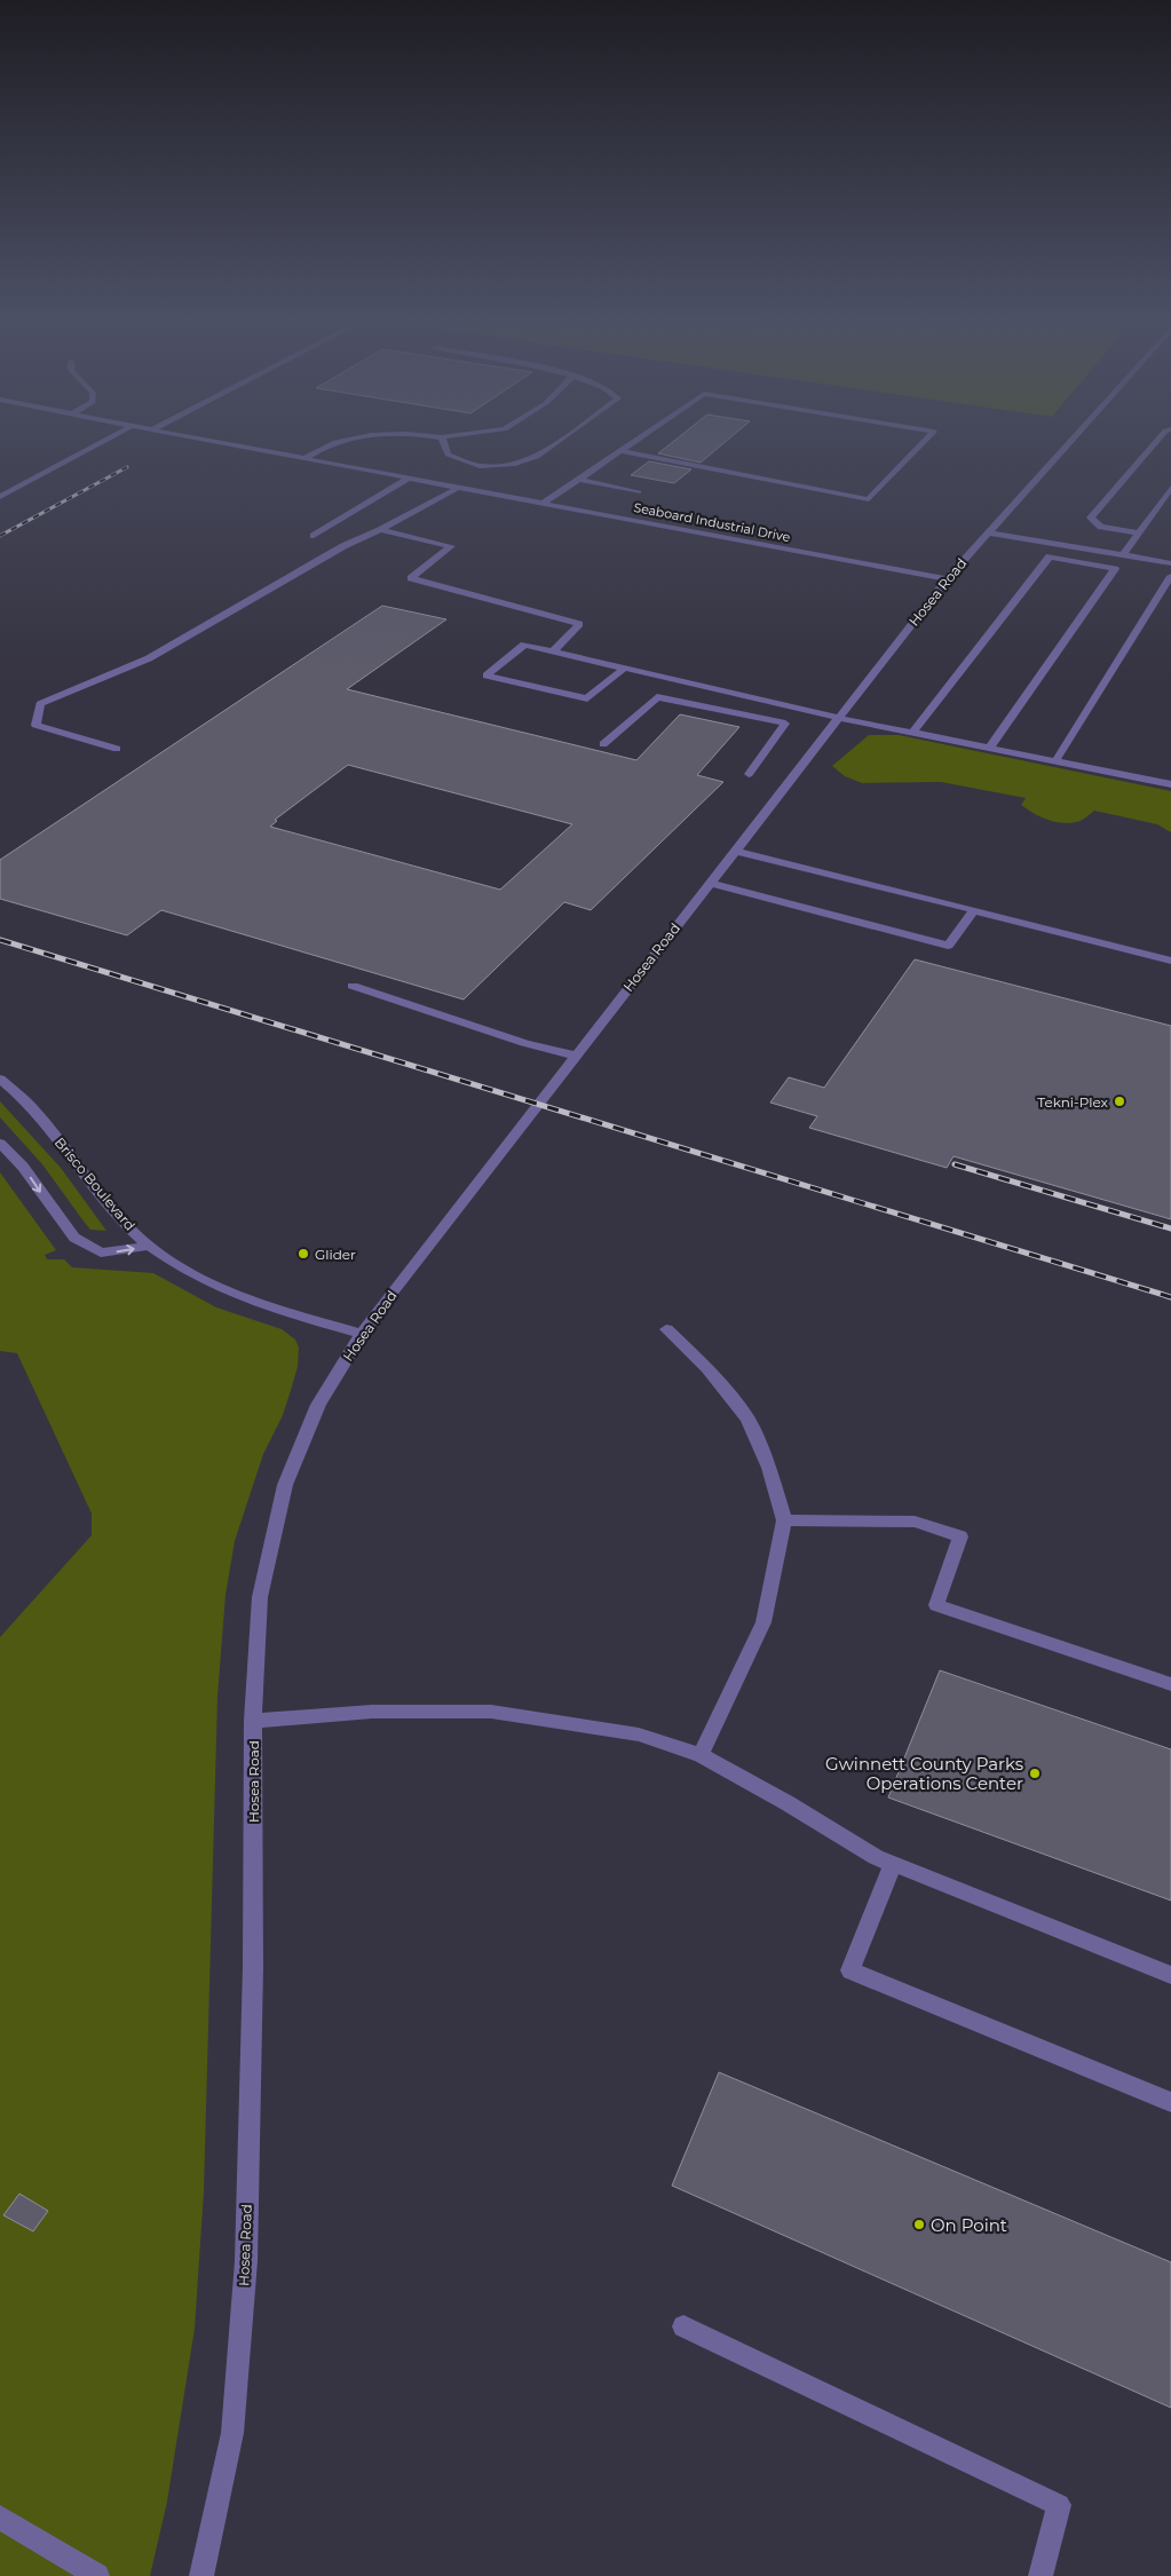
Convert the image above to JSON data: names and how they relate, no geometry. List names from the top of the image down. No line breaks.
{"streets":{"street":["Seaboard Industrial Drive","Hosea Road","Brisco Boulevard"]},"crossings":[["Seaboard Industrial Drive","Hosea Road"],["Hosea Road","Brisco Boulevard"]],"places":["Tekni-Plex","Glider","Gwinnett County Parks Operations Center","On Point"]}
